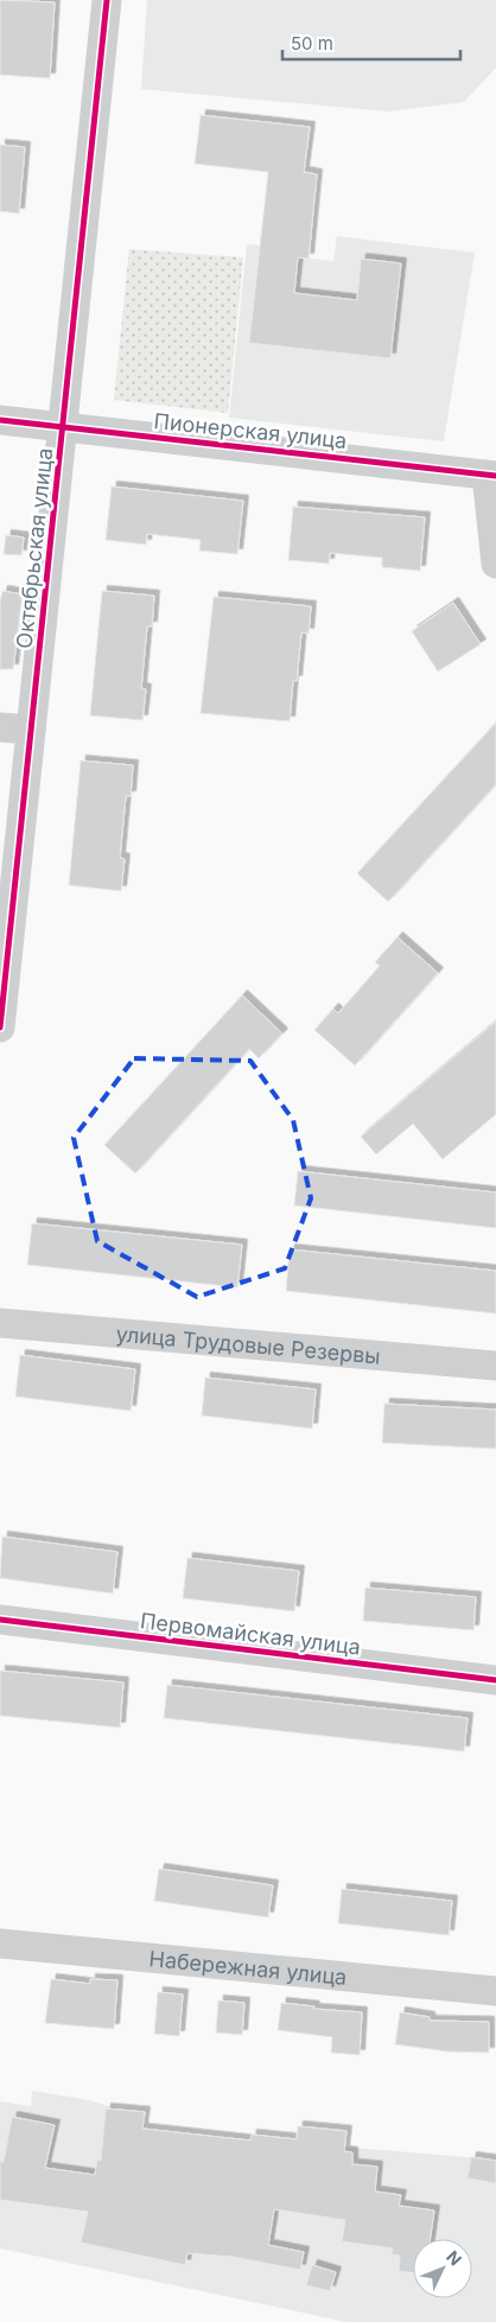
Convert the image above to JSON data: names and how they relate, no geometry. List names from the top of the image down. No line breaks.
{"streets":{"street":["Пионерская улица","Октябрьская улица","улица Трудовые Резервы","Первомайская улица","Набережная улица"]},"crossings":[["Пионерская улица","Октябрьская улица"]],"scale_bar":"50 m","north":"top right"}
